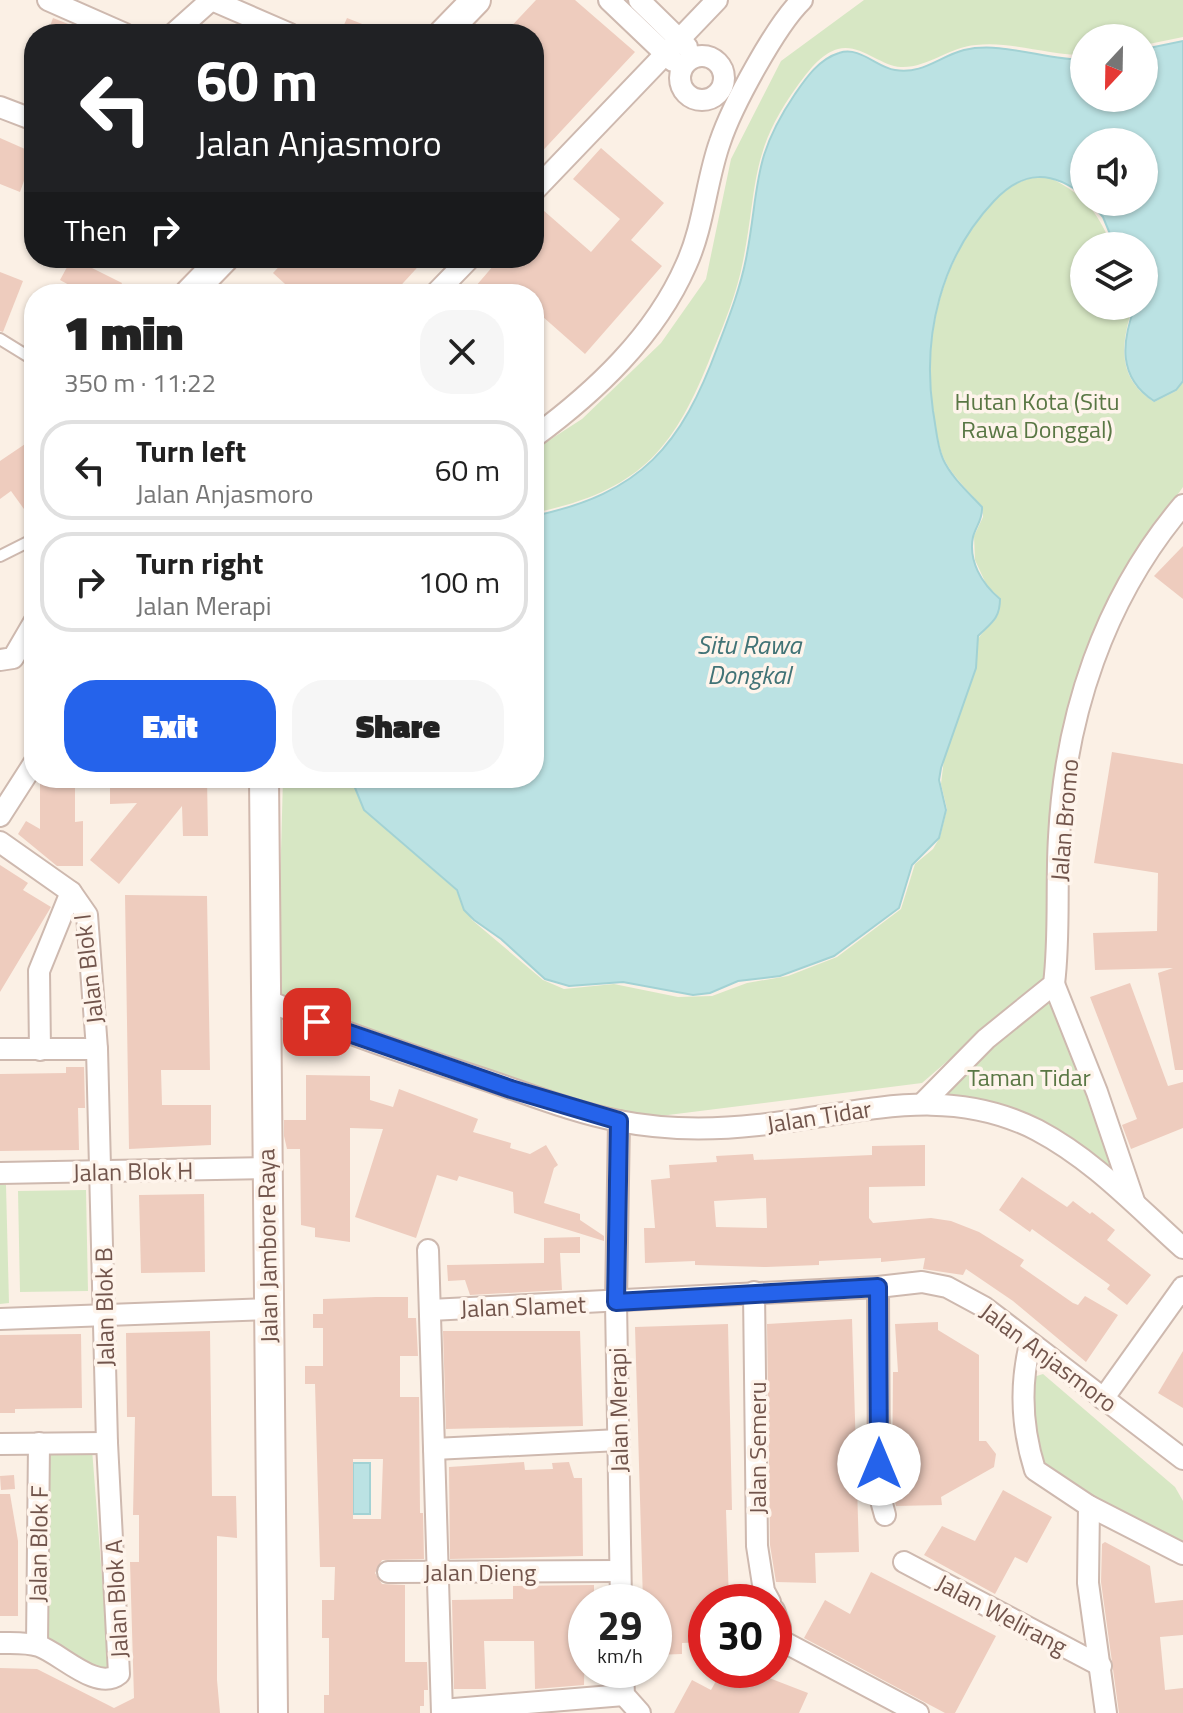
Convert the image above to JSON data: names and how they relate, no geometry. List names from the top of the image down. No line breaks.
{"streets":{"street":["Jalan Bromo","Jalan Blok I","Jalan Tidar","Jalan Blok H","Jalan Jambore Raya","Jalan Slamet","Jalan Blok B","Jalan Anjasmoro","Jalan Merapi","Jalan Semeru","Jalan Blok F","Jalan Dieng","Jalan Blok A","Jalan Welirang"]},"crossings":[["Jalan Blok I","Jalan Blok H"],["Jalan Blok I","Jalan Blok B"],["Jalan Tidar","Jalan Jambore Raya"],["Jalan Tidar","Jalan Merapi"],["Jalan Blok H","Jalan Jambore Raya"],["Jalan Blok H","Jalan Blok B"],["Jalan Slamet","Jalan Anjasmoro"],["Jalan Slamet","Jalan Merapi"],["Jalan Blok B","Jalan Blok A"],["Jalan Anjasmoro","Jalan Merapi"],["Jalan Anjasmoro","Jalan Semeru"],["Jalan Merapi","Jalan Dieng"],["Jalan Blok F","Jalan Blok A"]],"water":["Situ Rawa Dongkal"],"parks":["Hutan Kota (Situ Rawa Donggal)","Taman Tidar"],"north":"bottom","page":{"turn":["60 m","Jalan Anjasmoro"],"then":"Then","heading":["1 min","350 m · 11:22"],"list":[{"name":"Turn left","note":"Jalan Anjasmoro","value":"60 m"},{"name":"Turn right","note":"Jalan Merapi","value":"100 m"}],"buttons":["Exit","Share"],"speed":"29 km/h","limit":"30"}}
